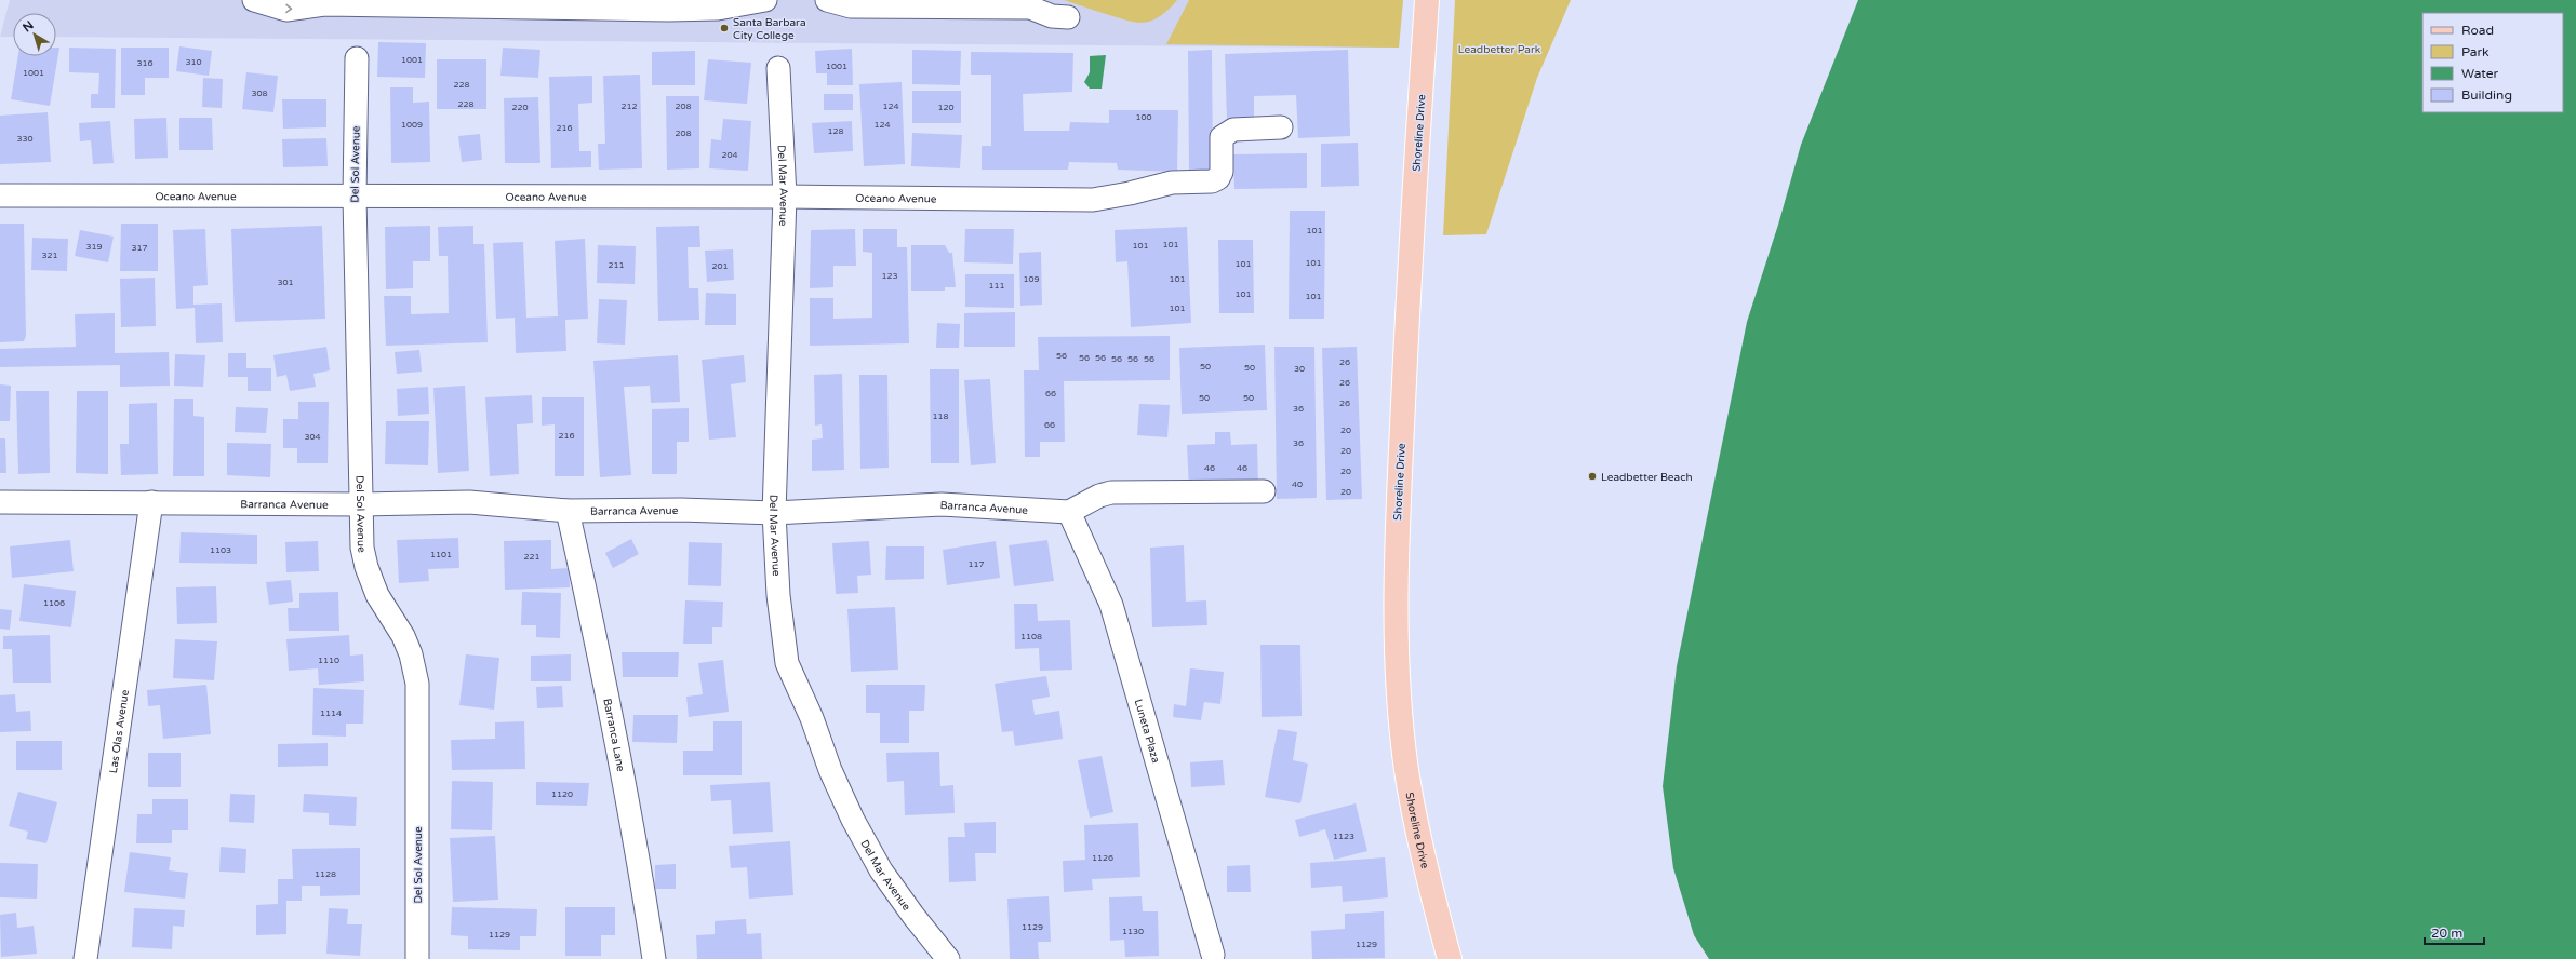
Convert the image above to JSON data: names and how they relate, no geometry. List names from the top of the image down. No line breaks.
{"streets":{"main road":["Shoreline Drive"],"street":["Del Sol Avenue","Del Mar Avenue","Oceano Avenue","Barranca Avenue","Luneta Plaza","Las Olas Avenue","Barranca Lane"]},"crossings":[["Del Sol Avenue","Oceano Avenue"],["Del Sol Avenue","Barranca Avenue"],["Del Mar Avenue","Oceano Avenue"],["Del Mar Avenue","Barranca Avenue"],["Barranca Avenue","Luneta Plaza"],["Barranca Avenue","Las Olas Avenue"],["Barranca Avenue","Barranca Lane"]],"parks":["Leadbetter Park"],"places":["Santa Barbara City College","Leadbetter Beach"],"house_numbers":["1001","310","316","1001","1001","228","308","228","212","208","124","220","120","100","1009","124","216","128","208","330","204","101","101","101","319","317","321","101","101","211","201","123","109","101","301","111","101","101","101","56","56","56","56","56","56","26","50","50","30","26","66","50","50","26","36","118","66","20","216","304","36","20","46","46","20","40","20","1103","1101","221","117","1106","1108","1110","1114","1120","1123","1126","1128","1129","1130","1129","1129"],"legend":["Road","Park","Water","Building"],"scale_bar":"20 m","north":"top left"}
